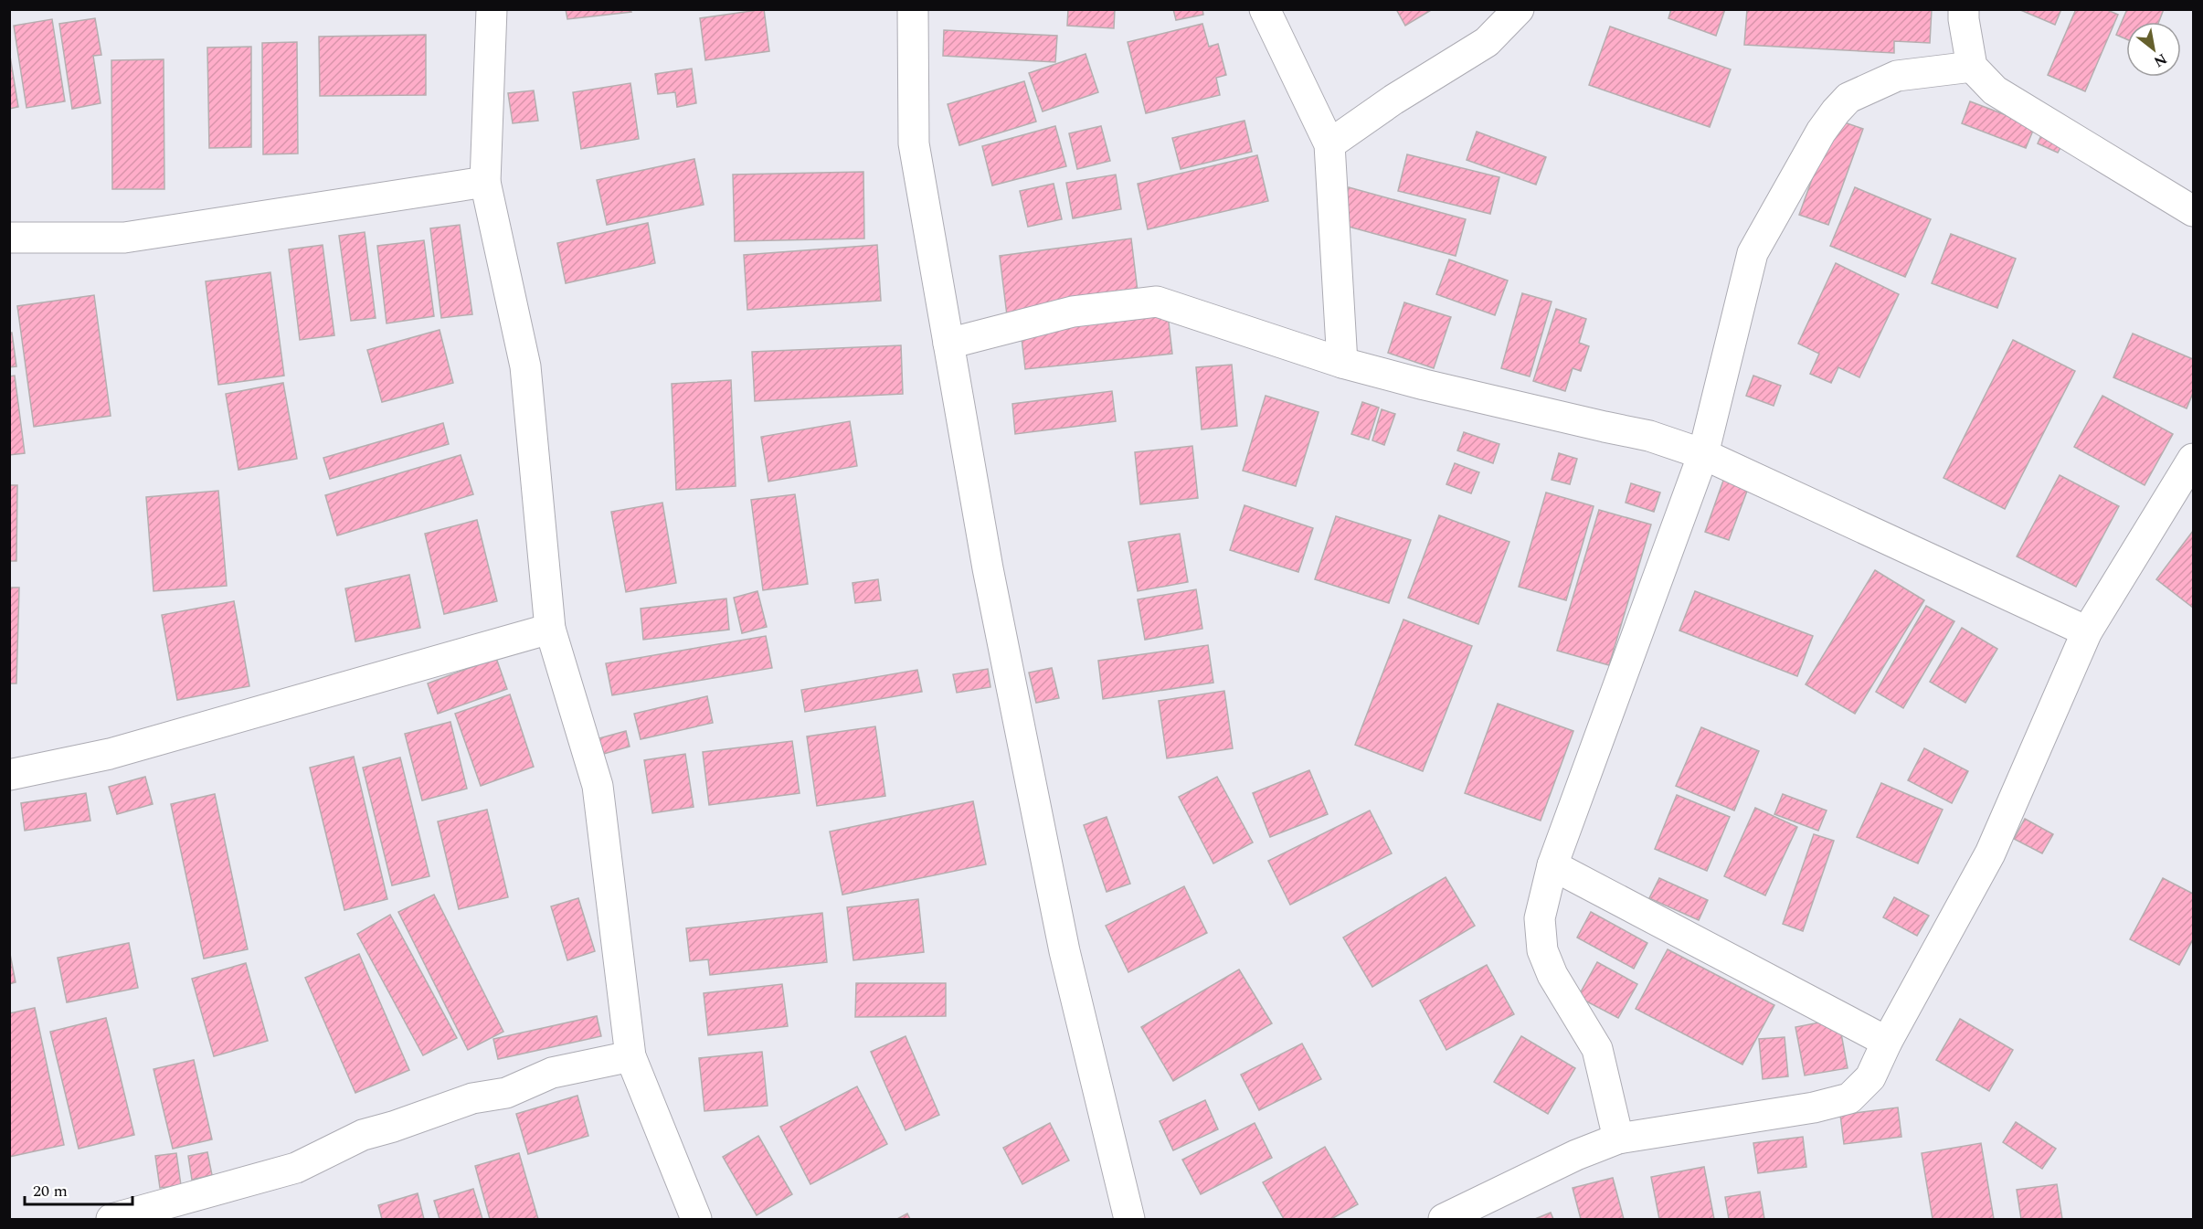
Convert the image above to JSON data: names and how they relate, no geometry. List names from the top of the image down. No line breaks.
{"scale_bar":"20 m","north":"bottom right"}
